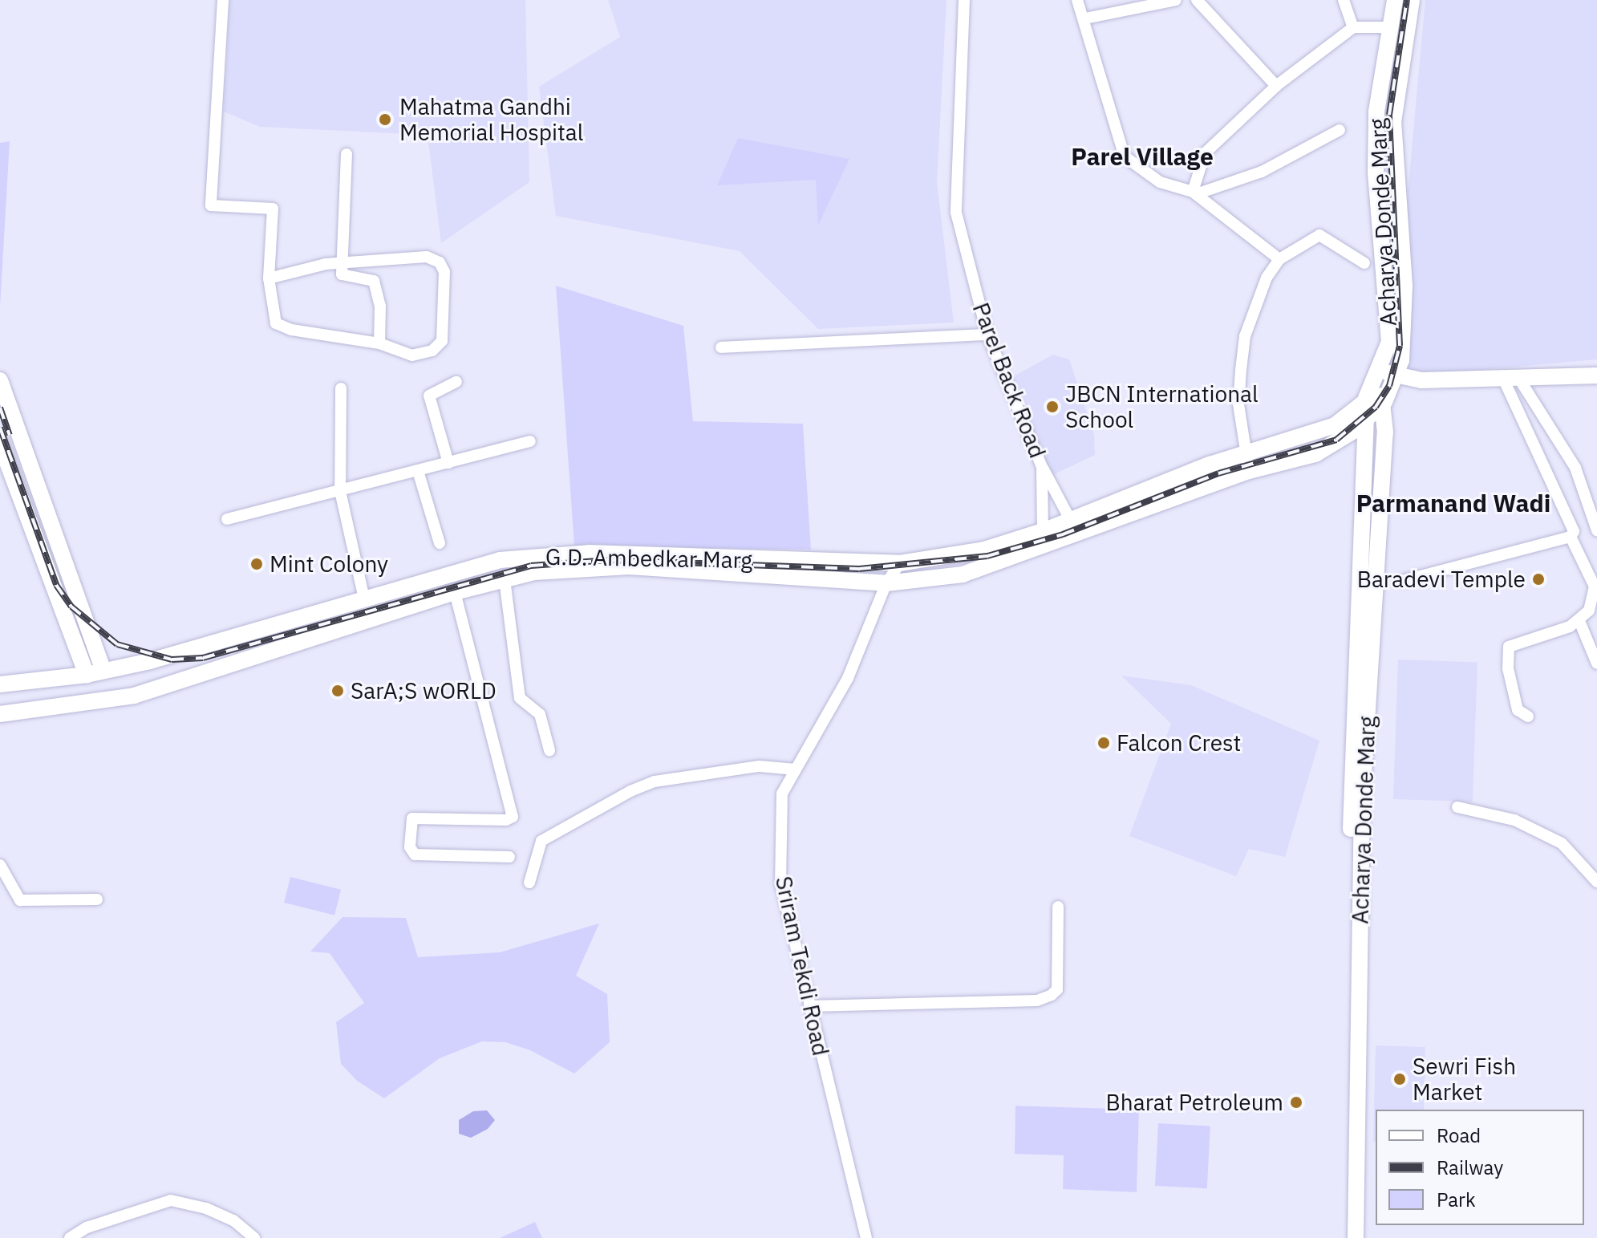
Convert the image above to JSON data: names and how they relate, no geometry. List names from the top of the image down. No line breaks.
{"streets":{"street":["Acharya Donde Marg","Parel Back Road","G.D. Ambedkar Marg","Sriram Tekdi Road"]},"crossings":[["Parel Back Road","G.D. Ambedkar Marg"],["G.D. Ambedkar Marg","Sriram Tekdi Road"]],"districts":["Parel Village","Parmanand Wadi"],"places":["Mahatma Gandhi Memorial Hospital","JBCN International School","Mint Colony","Baradevi Temple","SarA;S wORLD","Falcon Crest","Sewri Fish Market","Bharat Petroleum"],"legend":["Road","Railway","Park"]}
